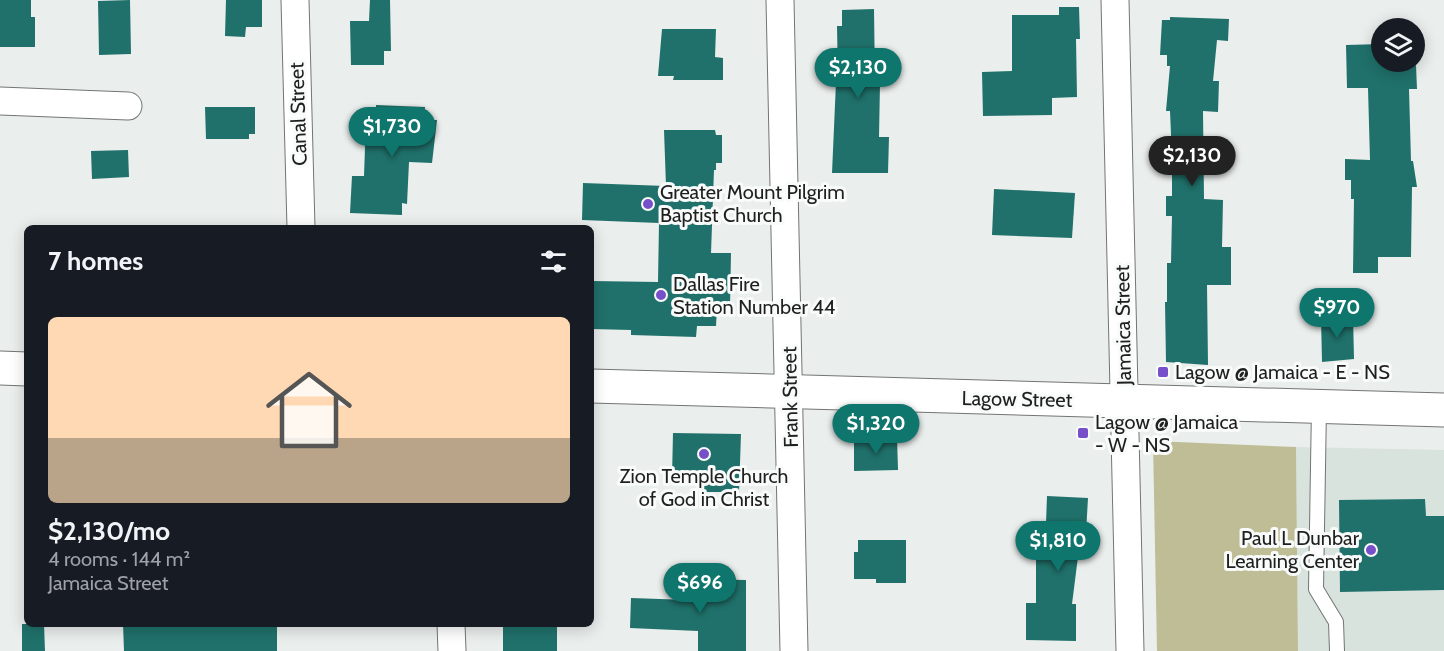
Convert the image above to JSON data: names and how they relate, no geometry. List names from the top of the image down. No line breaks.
{"streets":{"street":["Canal Street","Jamaica Street","Frank Street","Lagow Street"]},"crossings":[["Jamaica Street","Lagow Street"],["Frank Street","Lagow Street"]],"places":{"other":["Greater Mount Pilgrim Baptist Church","Dallas Fire Station Number 44","Zion Temple Church of God in Christ","Paul L Dunbar Learning Center"],"transit":["Lagow @ Jamaica - E - NS","Lagow @ Jamaica - W - NS"]},"page":{"price":["$2,130","$1,730","$2,130","$970","$1,320","$1,810","$696"],"heading":"7 homes","list":[{"name":"$2,130/mo","note":"4 rooms · 144 m² · Jamaica Street"}]}}
